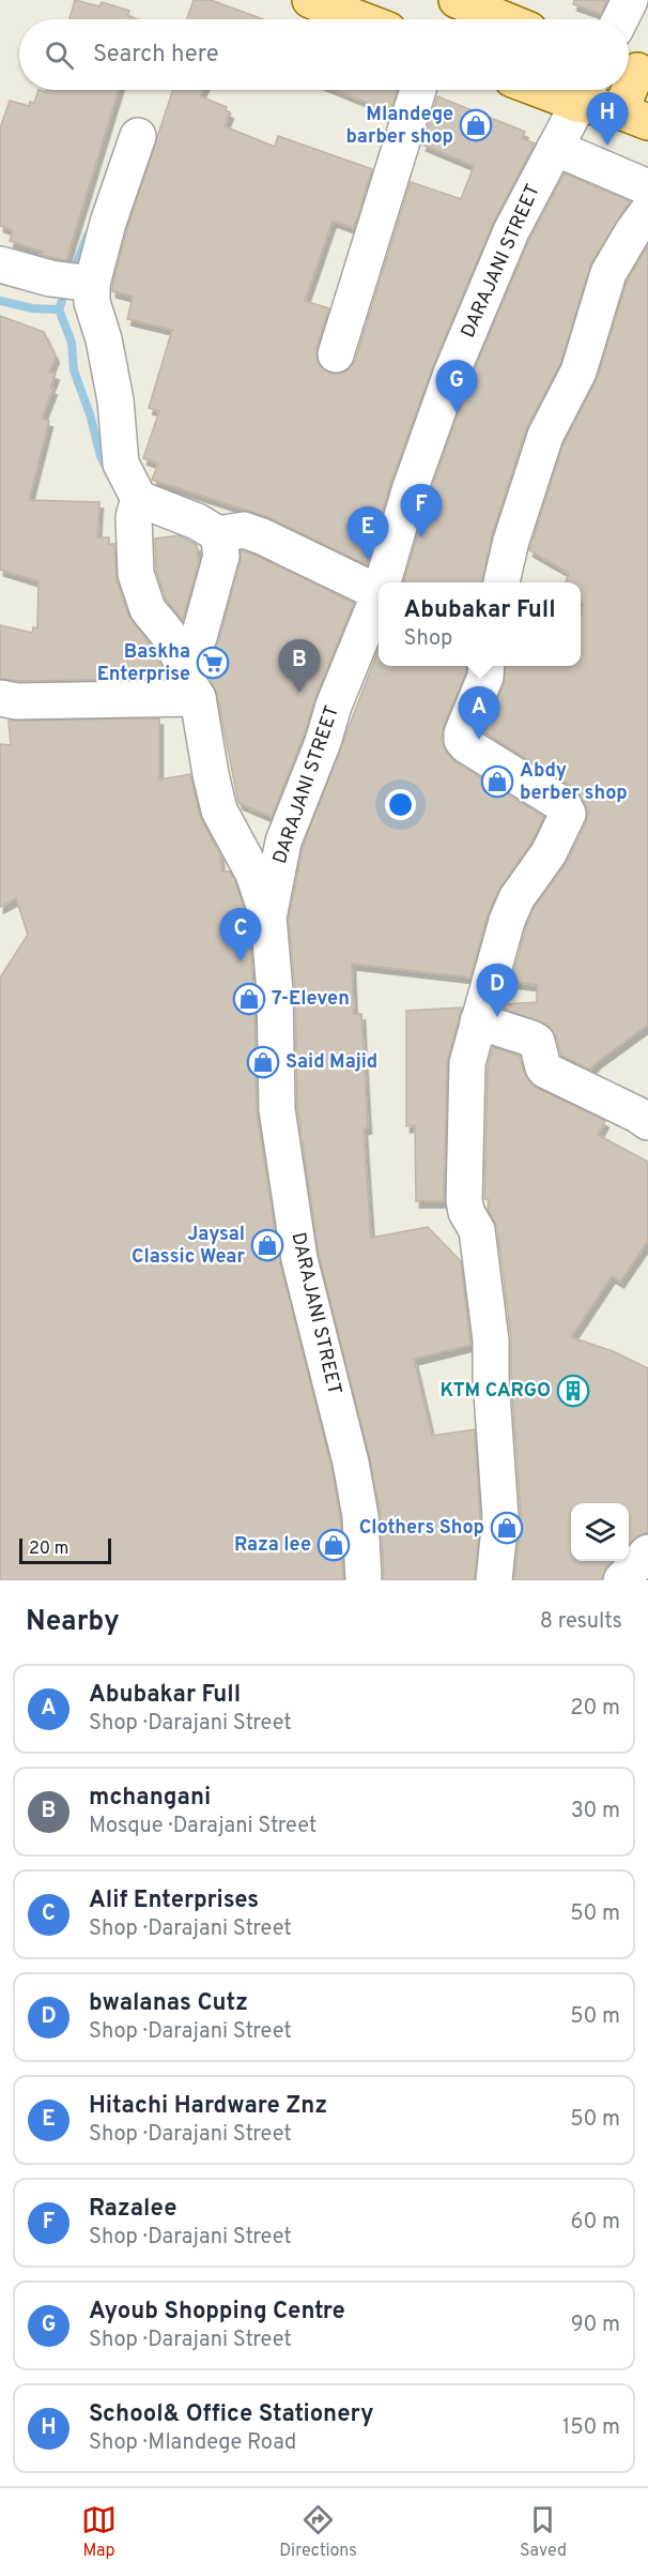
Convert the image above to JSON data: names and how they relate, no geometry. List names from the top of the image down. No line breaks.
{"streets":{"street":["DARAJANI STREET"]},"places":{"shop":["Mlandege barber shop","Abdy berber shop","7-Eleven","Said Majid","Jaysal Classic Wear","Clothers Shop","Raza lee"],"supermarket":["Baskha Enterprise"],"building":["KTM CARGO"]},"scale_bar":"20 m","page":{"search":"Search here","pins":["H","G","F","E","B","A","C","D"],"popup":["Abubakar Full","Shop"],"scale":"20 m","heading":["Nearby","8 results"],"list":[{"mark":"A","name":"Abubakar Full","note":"Shop · Darajani Street","value":"20 m"},{"mark":"B","name":"mchangani","note":"Mosque · Darajani Street","value":"30 m"},{"mark":"C","name":"Alif Enterprises","note":"Shop · Darajani Street","value":"50 m"},{"mark":"D","name":"bwalanas Cutz","note":"Shop · Darajani Street","value":"50 m"},{"mark":"E","name":"Hitachi Hardware Znz","note":"Shop · Darajani Street","value":"50 m"},{"mark":"F","name":"Razalee","note":"Shop · Darajani Street","value":"60 m"},{"mark":"G","name":"Ayoub Shopping Centre","note":"Shop · Darajani Street","value":"90 m"},{"mark":"H","name":"School& Office Stationery","note":"Shop · Mlandege Road","value":"150 m"}],"nav":["Map","Directions","Saved"]}}
